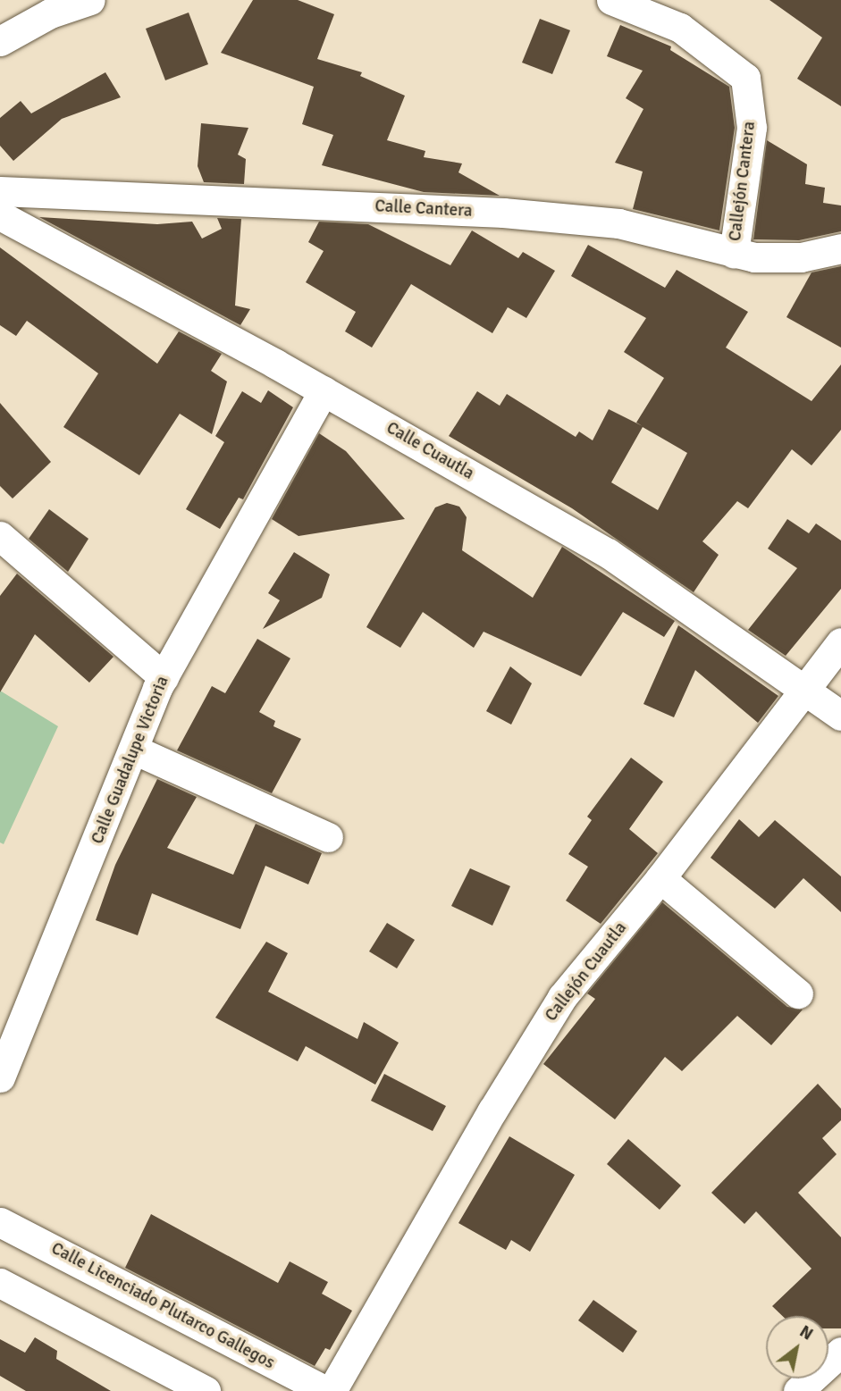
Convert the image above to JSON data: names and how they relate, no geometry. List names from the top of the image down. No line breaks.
{"streets":{"street":["Callejón Cantera","Calle Cantera","Calle Cuautla","Calle Guadalupe Victoria","Callejón Cuautla","Calle Licenciado Plutarco Gallegos"]},"crossings":[["Callejón Cantera","Calle Cantera"],["Calle Cuautla","Calle Guadalupe Victoria"],["Calle Cuautla","Callejón Cuautla"]],"north":"top right"}
